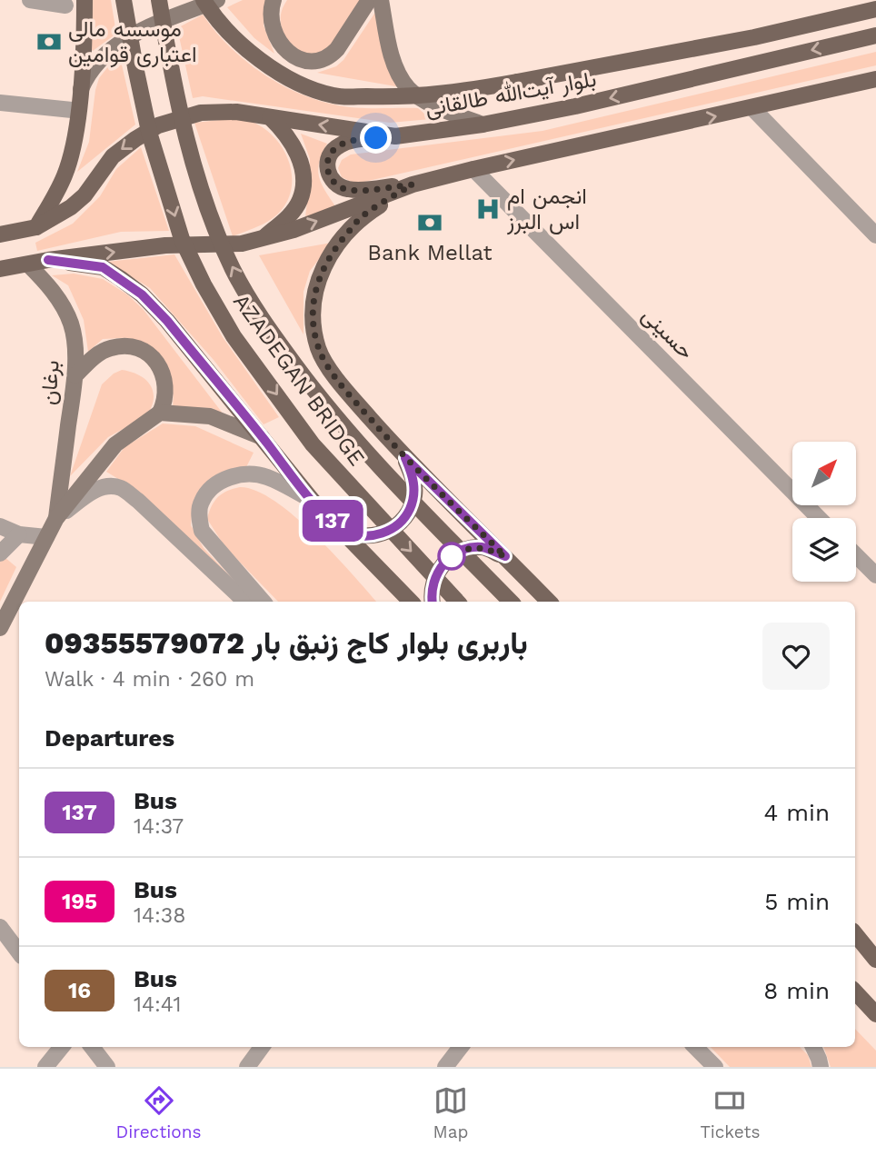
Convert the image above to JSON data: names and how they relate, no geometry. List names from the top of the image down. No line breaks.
{"streets":{"main road":["بلوار آیت‌الله طالقانی","AZADEGAN BRIDGE","برغان"],"street":["حسینی"]},"places":{"bank":["موسسه مالی اعتباری قوامین","Bank Mellat"],"hospital":["انجمن ام اس البرز"]},"lines":["bus line 137"],"north":"top right","page":{"on_map":"137","heading":[["باربری بلوار کاج زنبق بار 09355579072","Walk · 4 min · 260 m"],"Departures"],"list":[{"mark":"137","name":"Bus","note":"14:37","value":"4 min"},{"mark":"195","name":"Bus","note":"14:38","value":"5 min"},{"mark":"16","name":"Bus","note":"14:41","value":"8 min"}],"tabs":["Directions","Map","Tickets"]}}
